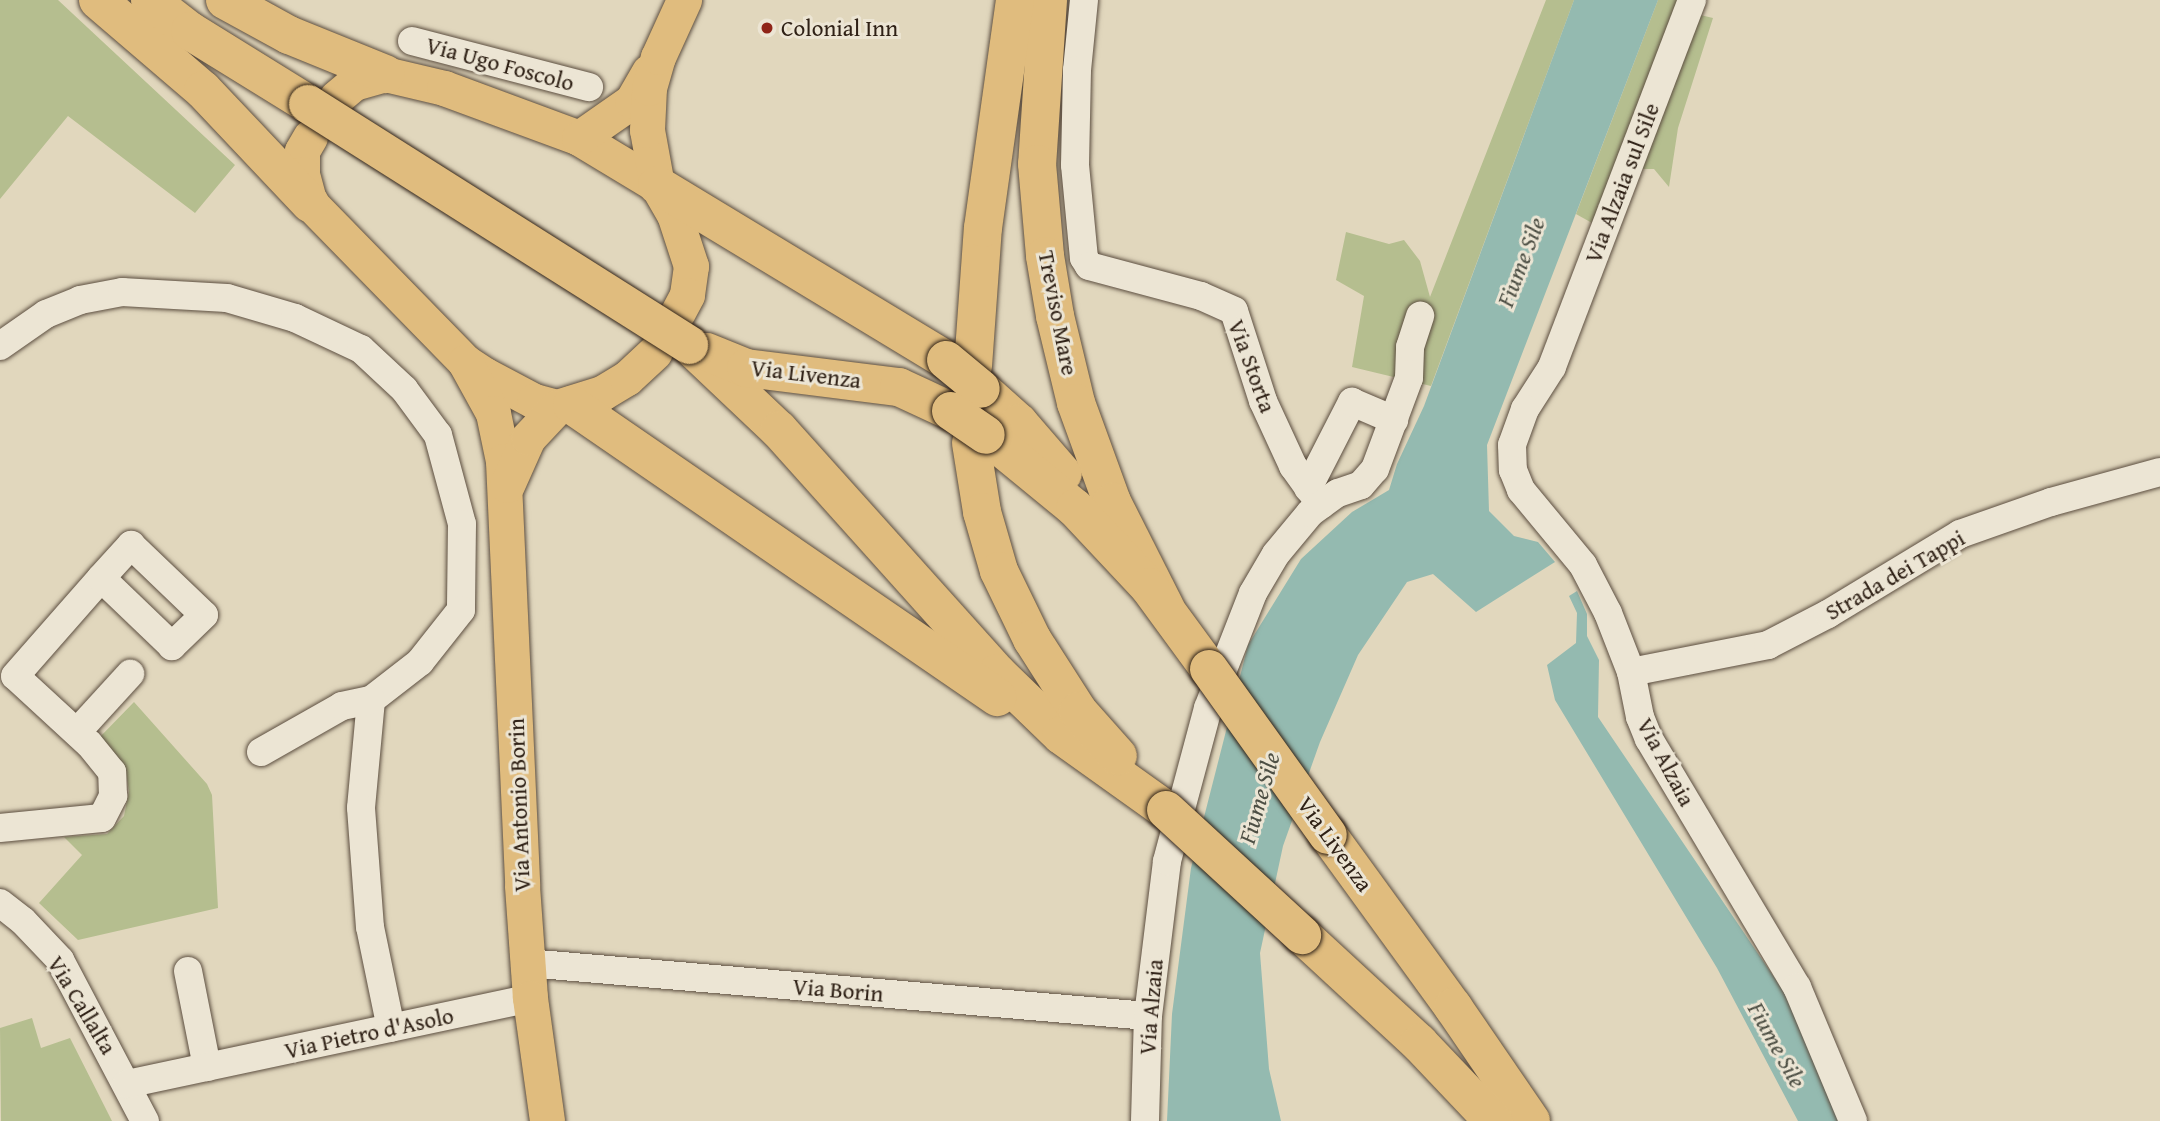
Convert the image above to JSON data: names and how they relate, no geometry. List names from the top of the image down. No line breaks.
{"streets":{"highway":["Treviso Mare","Via Livenza"],"main road":["Via Antonio Borin"],"street":["Via Ugo Foscolo","Via Alzaia sul Sile","Via Storta","Strada dei Tappi","Via Alzaia","Via Borin","Via Callalta","Via Pietro d'Asolo"]},"crossings":[["Via Alzaia sul Sile","Via Alzaia"],["Treviso Mare","Via Livenza"],["Via Storta","Via Alzaia"],["Strada dei Tappi","Via Alzaia"],["Via Alzaia","Via Borin"],["Via Antonio Borin","Via Borin"],["Via Antonio Borin","Via Pietro d'Asolo"],["Via Callalta","Via Pietro d'Asolo"]],"water":["Fiume Sile"],"places":["Colonial Inn"]}
